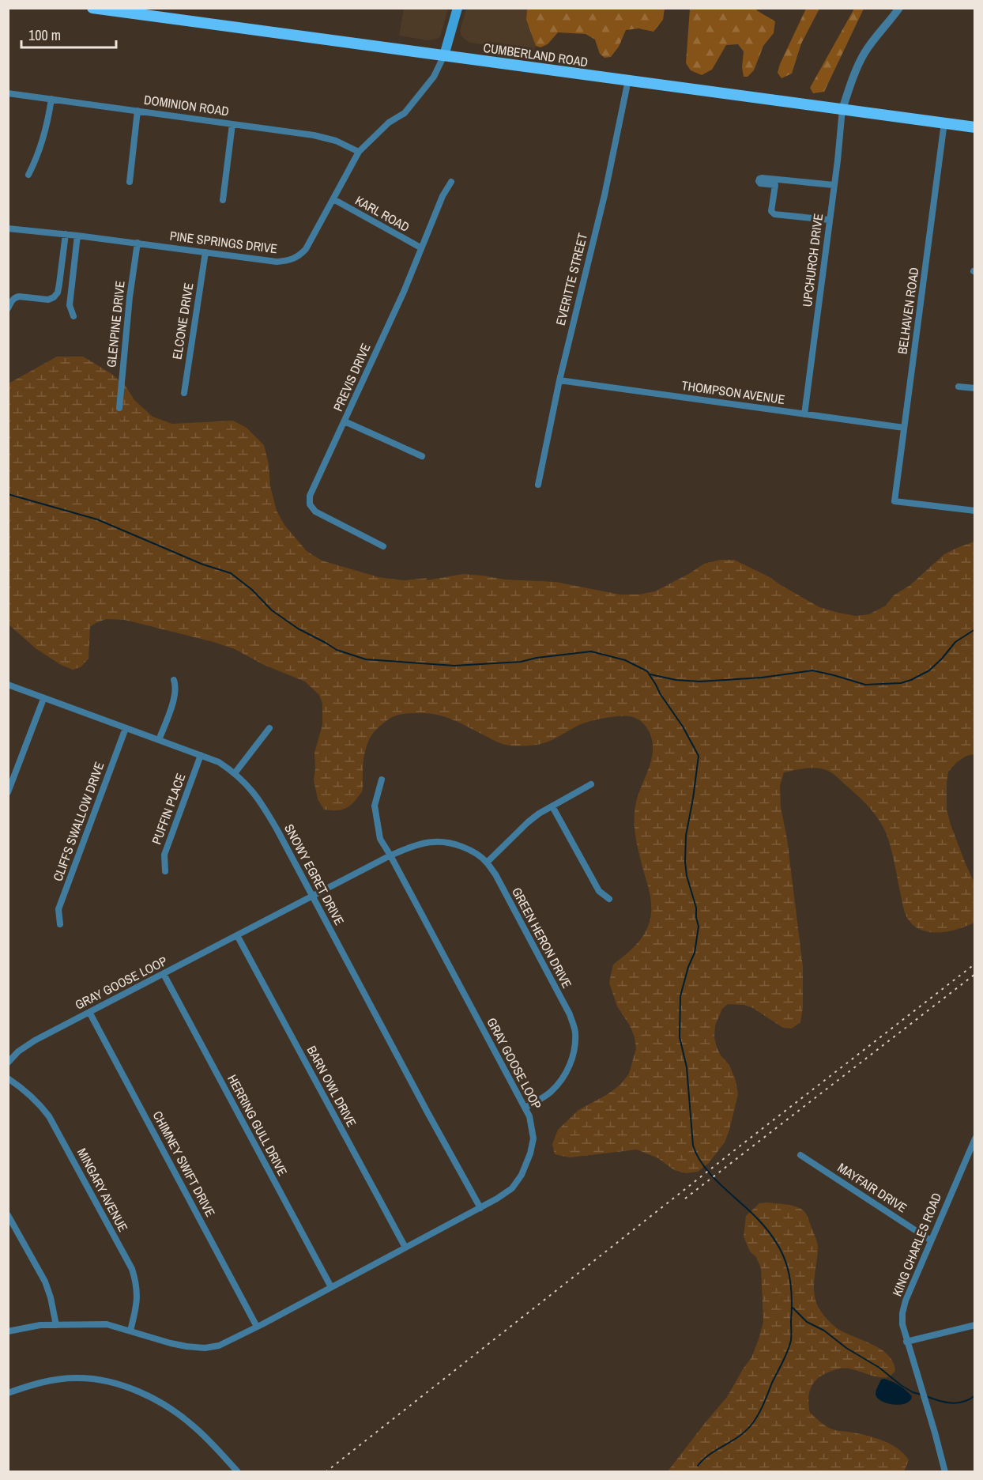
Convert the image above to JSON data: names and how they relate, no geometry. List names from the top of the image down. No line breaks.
{"streets":{"main road":["CUMBERLAND ROAD"],"street":["DOMINION ROAD","KARL ROAD","PINE SPRINGS DRIVE","UPCHURCH DRIVE","EVERITTE STREET","BELHAVEN ROAD","ELCONE DRIVE","GLENPINE DRIVE","PREVIS DRIVE","THOMPSON AVENUE","PUFFIN PLACE","CLIFFS SWALLOW DRIVE","SNOWY EGRET DRIVE","GREEN HERON DRIVE","GRAY GOOSE LOOP","BARN OWL DRIVE","HERRING GULL DRIVE","CHIMNEY SWIFT DRIVE","MAYFAIR DRIVE","MINGARY AVENUE","KING CHARLES ROAD"]},"crossings":[["CUMBERLAND ROAD","PINE SPRINGS DRIVE"],["CUMBERLAND ROAD","UPCHURCH DRIVE"],["CUMBERLAND ROAD","EVERITTE STREET"],["CUMBERLAND ROAD","BELHAVEN ROAD"],["DOMINION ROAD","PINE SPRINGS DRIVE"],["KARL ROAD","PINE SPRINGS DRIVE"],["KARL ROAD","PREVIS DRIVE"],["PINE SPRINGS DRIVE","ELCONE DRIVE"],["PINE SPRINGS DRIVE","GLENPINE DRIVE"],["UPCHURCH DRIVE","THOMPSON AVENUE"],["EVERITTE STREET","THOMPSON AVENUE"],["BELHAVEN ROAD","THOMPSON AVENUE"],["PUFFIN PLACE","SNOWY EGRET DRIVE"],["CLIFFS SWALLOW DRIVE","SNOWY EGRET DRIVE"],["SNOWY EGRET DRIVE","GRAY GOOSE LOOP"],["GREEN HERON DRIVE","GRAY GOOSE LOOP"],["GRAY GOOSE LOOP","BARN OWL DRIVE"],["GRAY GOOSE LOOP","HERRING GULL DRIVE"],["GRAY GOOSE LOOP","CHIMNEY SWIFT DRIVE"],["GRAY GOOSE LOOP","MINGARY AVENUE"],["MAYFAIR DRIVE","KING CHARLES ROAD"]],"scale_bar":"100 m"}
